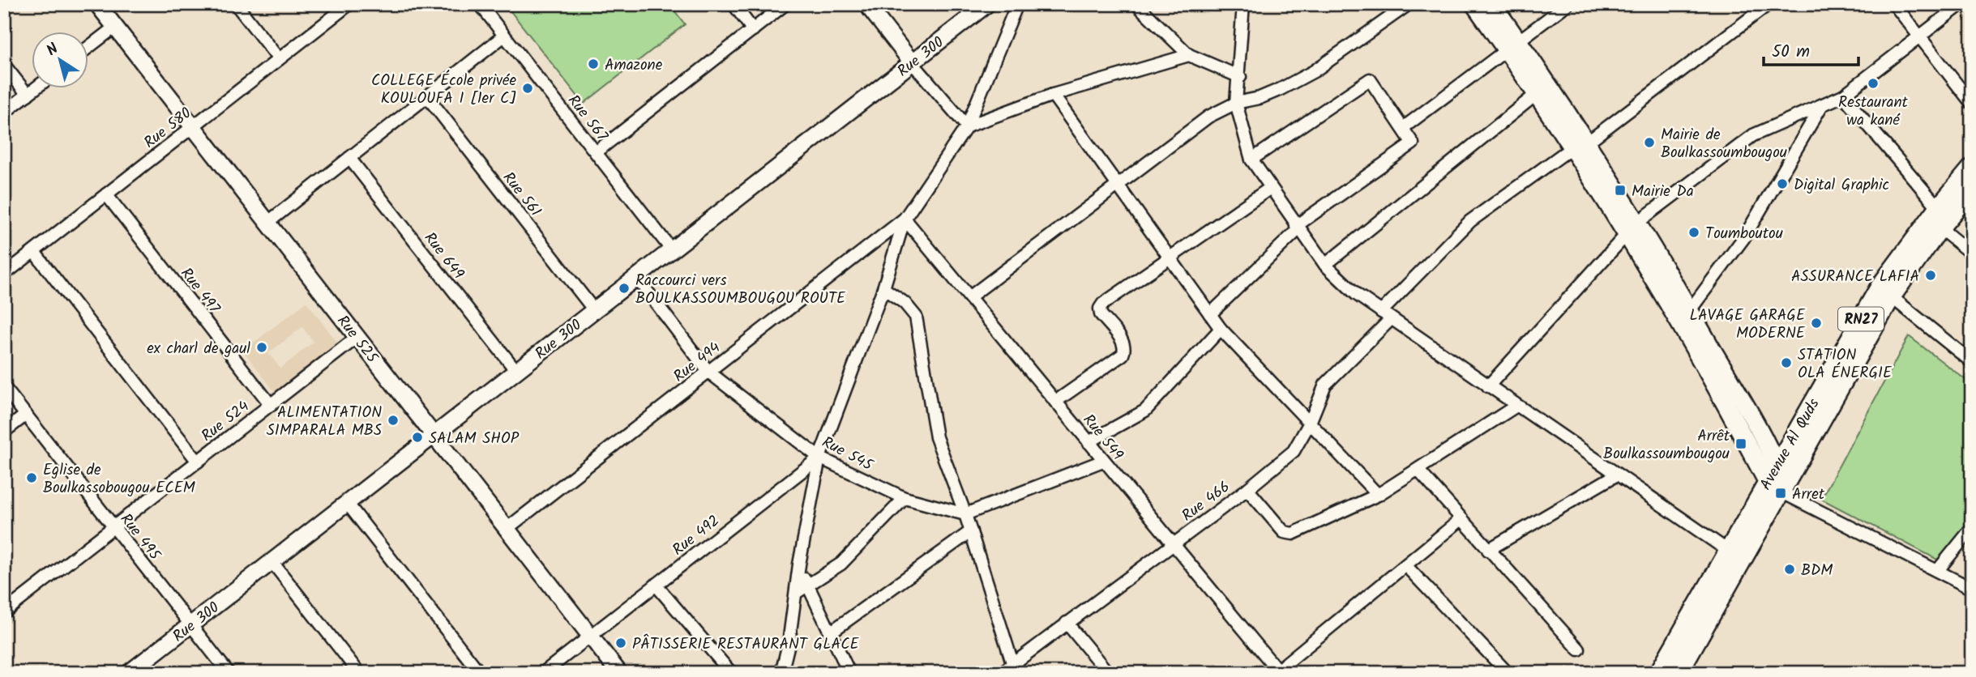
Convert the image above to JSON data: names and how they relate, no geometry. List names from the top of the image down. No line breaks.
{"streets":{"main road":["RN27","Avenue Al Quds"],"street":["Rue 300","Rue 567","Rue 580","Rue 561","Rue 649","Rue 497","Rue 525","Rue 494","Rue 524","Rue 549","Rue 545","Rue 466","Rue 492","Rue 495"]},"crossings":[["Rue 300","Rue 567"],["Rue 300","Rue 561"],["Rue 300","Rue 649"],["Rue 300","Rue 525"],["Rue 300","Rue 545"],["Rue 300","Rue 495"],["Rue 580","Rue 497"],["Rue 580","Rue 525"],["Rue 497","Rue 524"],["Rue 525","Rue 494"],["Rue 525","Rue 524"],["Rue 525","Rue 492"],["Rue 494","Rue 549"],["Rue 494","Rue 545"],["Rue 524","Rue 495"],["Rue 549","Rue 466"],["Rue 545","Rue 492"]],"places":{"other":["Amazone","Restaurant wa kané","COLLEGE École privée KOULOUFA I [1er C]","Mairie de Boulkassoumbougou","Digital Graphic","Toumboutou","ASSURANCE LAFIA","Raccourci vers BOULKASSOUMBOUGOU ROUTE","LAVAGE GARAGE MODERNE","ex charl de gaul","STATION OLA ÉNERGIE","ALIMENTATION SIMPARALA MBS","SALAM SHOP","Eglise de Boulkassobougou ECEM","BDM","PÂTISSERIE RESTAURANT GLACE"],"transit":["Mairie Da","Arrêt Boulkassoumbougou","Arret"]},"scale_bar":"50 m","north":"top left"}
